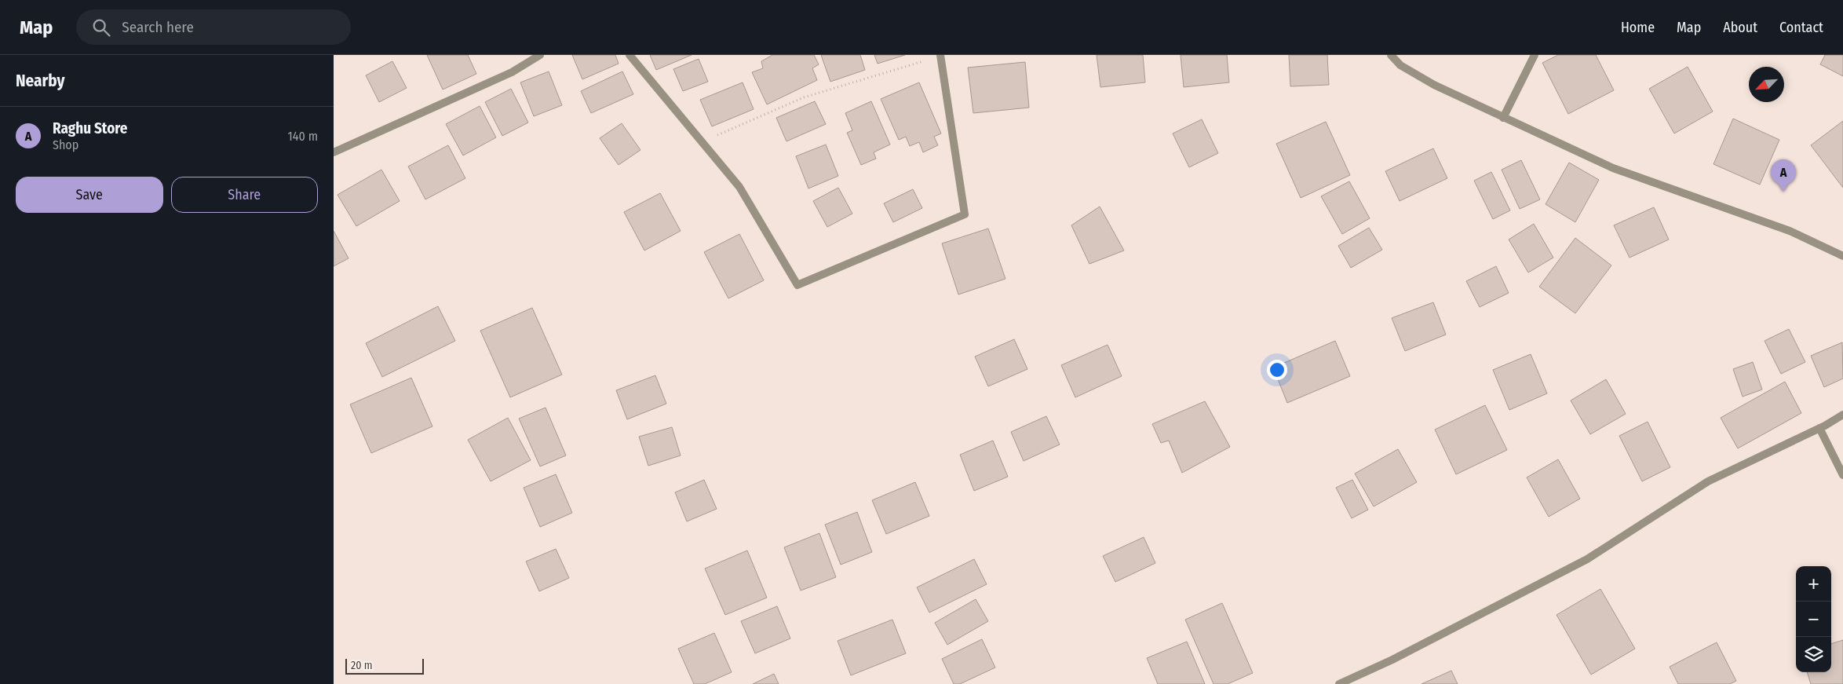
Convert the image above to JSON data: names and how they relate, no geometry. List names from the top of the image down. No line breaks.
{"scale_bar":"20 m","north":"bottom left","page":{"header":"Map","search":"Search here","nav":["Home","Map","About","Contact"],"heading":"Nearby","list":[{"mark":"A","name":"Raghu Store","note":"Shop","value":"140 m"}],"pins":"A","buttons":["Save","Share"],"map_buttons":["+","−"],"scale":"20 m"}}
